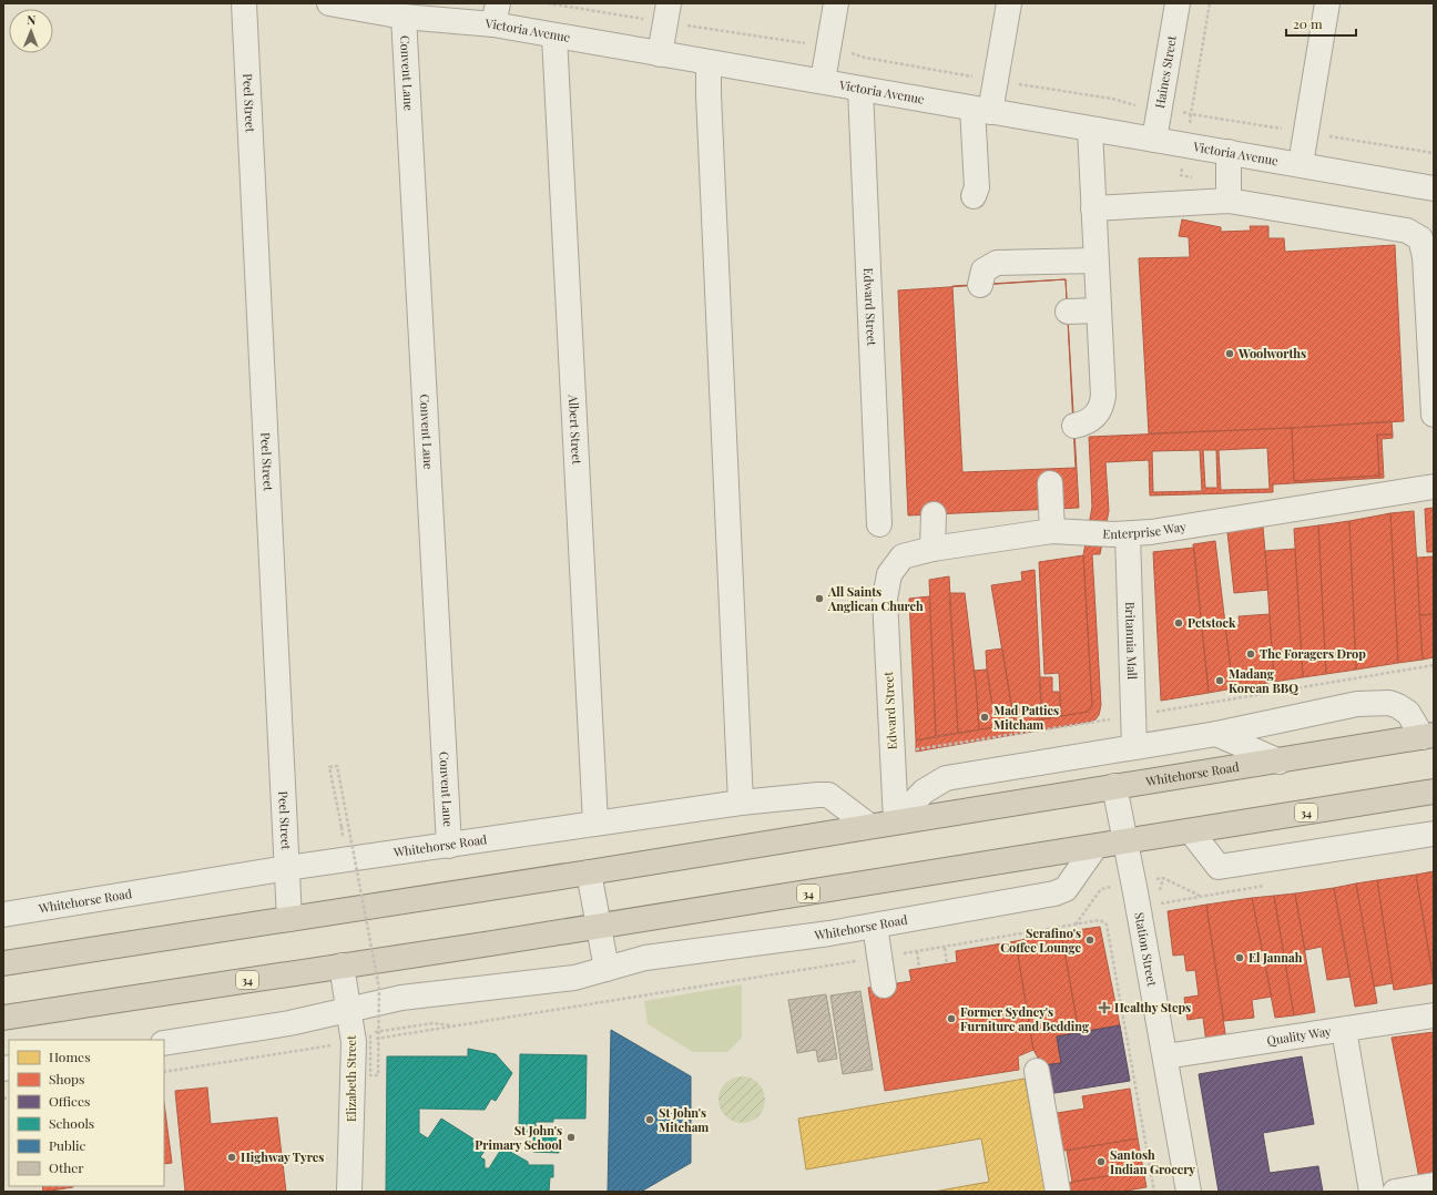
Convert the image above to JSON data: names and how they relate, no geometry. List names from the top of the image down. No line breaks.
{"streets":{"highway":["Whitehorse Road","34"],"street":["Victoria Avenue","Convent Lane","Haines Street","Peel Street","Edward Street","Albert Street","Enterprise Way","Britannia Mall","Station Street","Quality Way","Elizabeth Street"]},"crossings":[["Victoria Avenue","Convent Lane"],["Victoria Avenue","Haines Street"],["Victoria Avenue","Edward Street"],["Victoria Avenue","Albert Street"],["Convent Lane","Whitehorse Road"],["Peel Street","Whitehorse Road"],["Edward Street","Enterprise Way"],["Edward Street","Whitehorse Road"],["Albert Street","Whitehorse Road"],["Enterprise Way","Britannia Mall"],["Britannia Mall","Whitehorse Road"],["Whitehorse Road","34"],["Whitehorse Road","Station Street"],["Whitehorse Road","Elizabeth Street"],["34","Station Street"],["34","Elizabeth Street"],["Station Street","Quality Way"]],"places":{"other":["Woolworths","All Saints Anglican Church","Petstock","The Foragers Drop","Madang Korean BBQ","Mad Patties Mitcham","Serafino's Coffee Lounge","El Jannah","Former Sydney's Furniture and Bedding","St John's Mitcham","St John's Primary School","Highway Tyres","Santosh Indian Grocery"],"health":["Healthy Steps"]},"legend":["Homes","Shops","Offices","Schools","Public","Other"],"scale_bar":"20 m","north":"top"}
